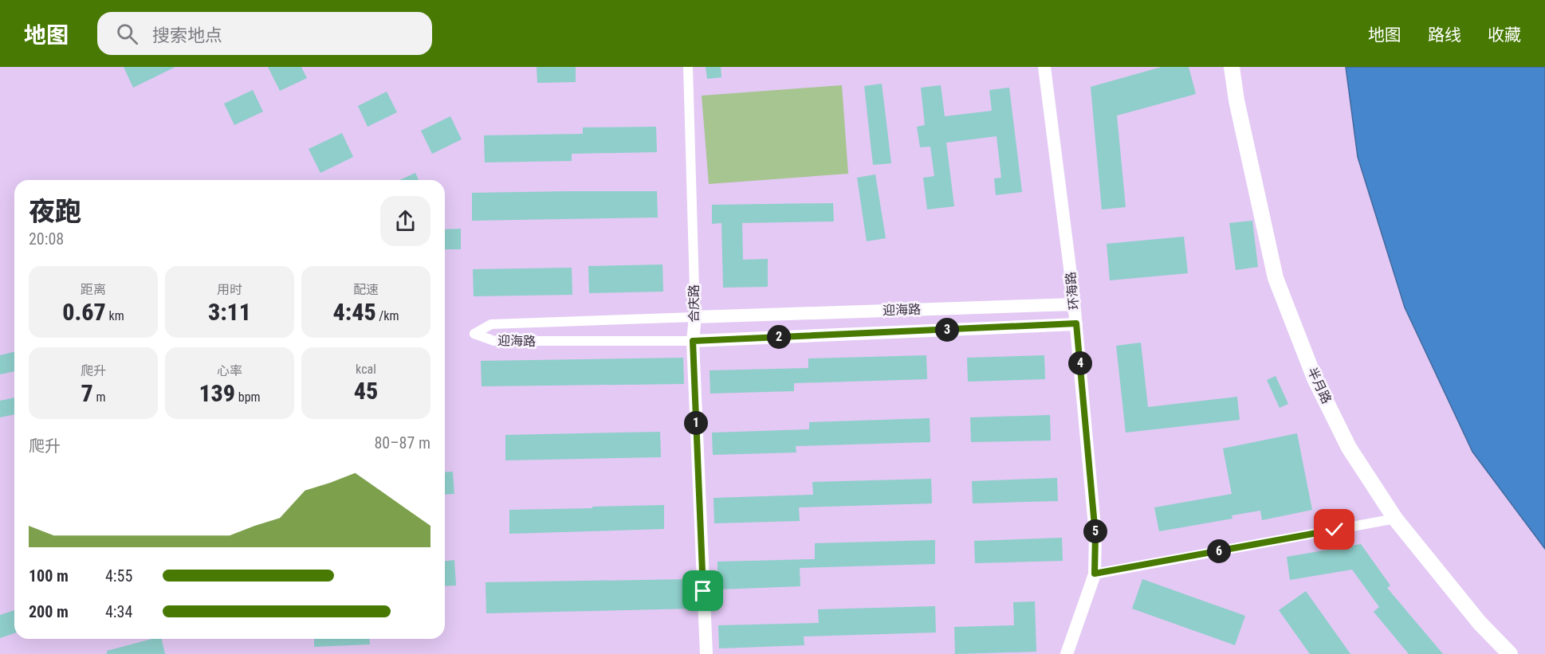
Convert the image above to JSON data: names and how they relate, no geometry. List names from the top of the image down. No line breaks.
{"streets":{"main road":["半月路"],"street":["环海路","合庆路","迎海路"]},"crossings":[["环海路","迎海路"],["合庆路","迎海路"]],"page":{"header":"地图","search":"搜索地点","nav":["地图","路线","收藏"],"heading":["夜跑","20:08"],"stats":[["距离","0.67 km"],["用时","3:11"],["配速","4:45 /km"],["爬升","7 m"],["心率","139 bpm"],["kcal","45"]],"pins":["3","2","4","1","5","6"],"chart":["爬升","80–87 m"],"list":[{"name":"100 m","note":"4:55"},{"name":"200 m","note":"4:34"}]}}
